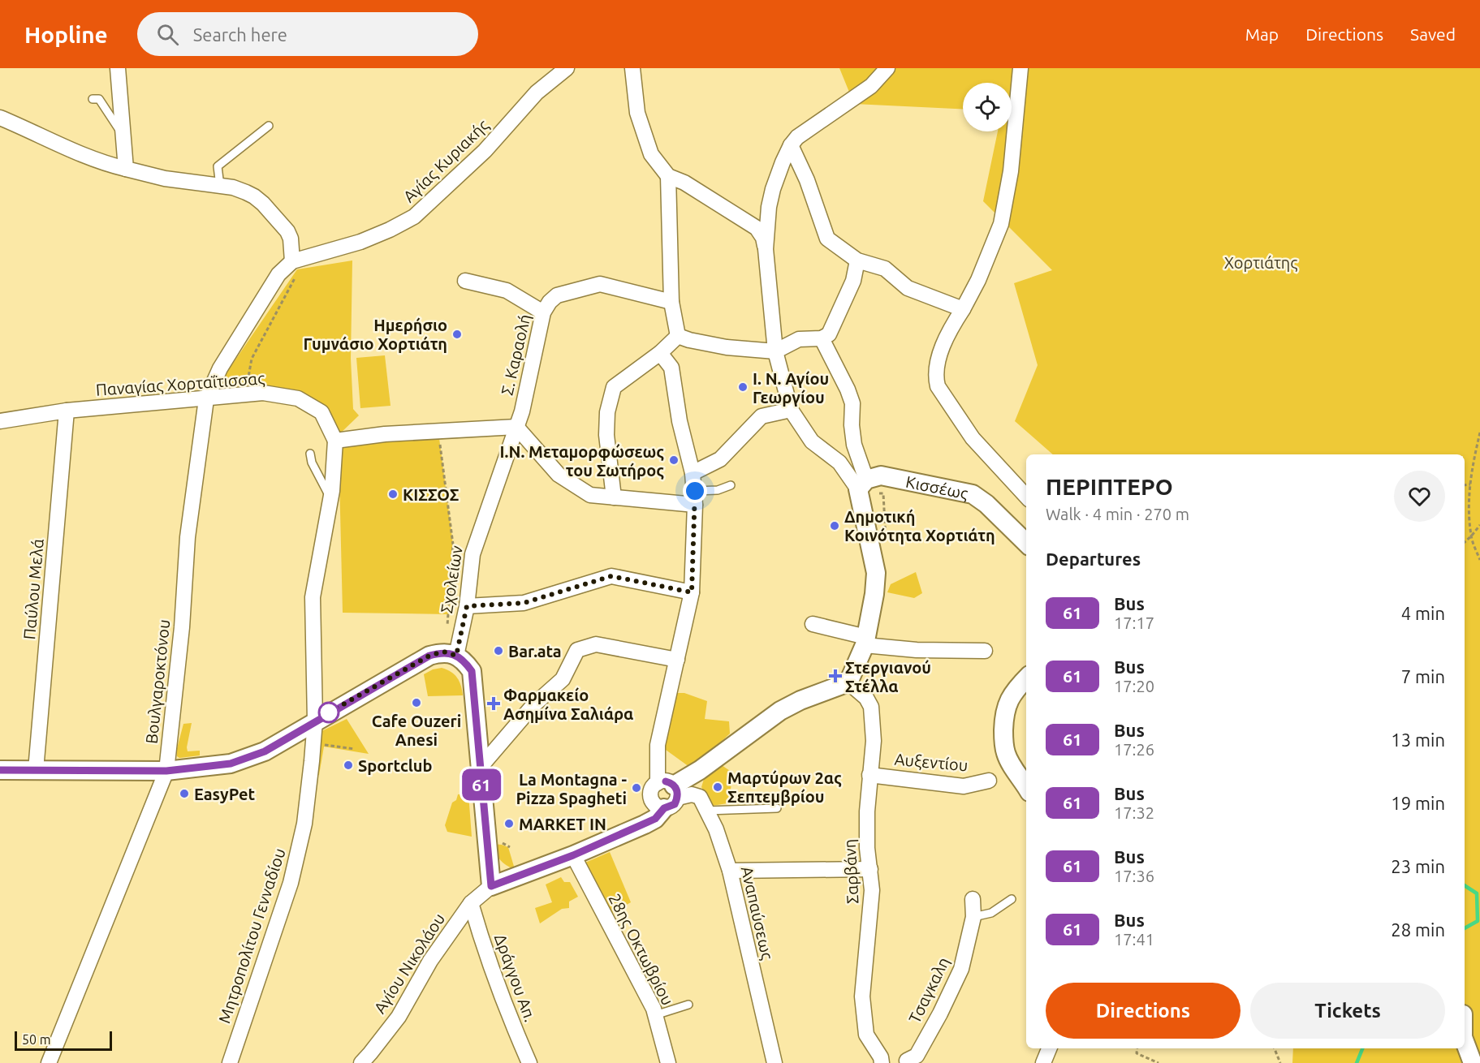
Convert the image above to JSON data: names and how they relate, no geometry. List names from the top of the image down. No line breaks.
{"streets":{"street":["Αγίας Κυριακής","Σ. Καραολή","Παναγίας Χορταΐτισσας","Κισσέως","Σχολείων","Παύλου Μελά","Βουλγαροκτόνου","Αυξεντίου","Σαρβάνη","Αναπαύσεως","Μητροπολίτου Γενναδίου","28ης Οκτωβρίου","Αγίου Νικολάου","Δράγγου Απ.","Τσαγκαλη"]},"crossings":[["Σ. Καραολή","Σχολείων"],["Παναγίας Χορταΐτισσας","Παύλου Μελά"],["Παναγίας Χορταΐτισσας","Βουλγαροκτόνου"],["Παναγίας Χορταΐτισσας","Μητροπολίτου Γενναδίου"],["Αυξεντίου","Σαρβάνη"],["Αγίου Νικολάου","Δράγγου Απ."]],"parks":["Χορτιάτης"],"places":{"other":["Ημερήσιο Γυμνάσιο Χορτιάτη","Ι. Ν. Αγίου Γεωργίου","I.N. Μεταμορφώσεως του Σωτήρος","ΚΙΣΣΟΣ","Δημοτική Κοινότητα Χορτιάτη","Bar.ata","Cafe Ouzeri Anesi","Sportclub","Μαρτύρων 2ας Σεπτεμβρίου","La Montagna - Pizza Spagheti","EasyPet","MARKET IN"],"health":["Στεργιανού Στέλλα","Φαρμακείο Ασημίνα Σαλιάρα"]},"lines":["bus line 61"],"scale_bar":"50 m","page":{"header":"Hopline","search":"Search here","nav":["Map","Directions","Saved"],"on_map":"61","heading":[["ΠΕΡΙΠΤΕΡΟ","Walk · 4 min · 270 m"],"Departures"],"list":[{"mark":"61","name":"Bus","note":"17:17","value":"4 min"},{"mark":"61","name":"Bus","note":"17:20","value":"7 min"},{"mark":"61","name":"Bus","note":"17:26","value":"13 min"},{"mark":"61","name":"Bus","note":"17:32","value":"19 min"},{"mark":"61","name":"Bus","note":"17:36","value":"23 min"},{"mark":"61","name":"Bus","note":"17:41","value":"28 min"}],"buttons":["Directions","Tickets"],"scale":"50 m"}}
